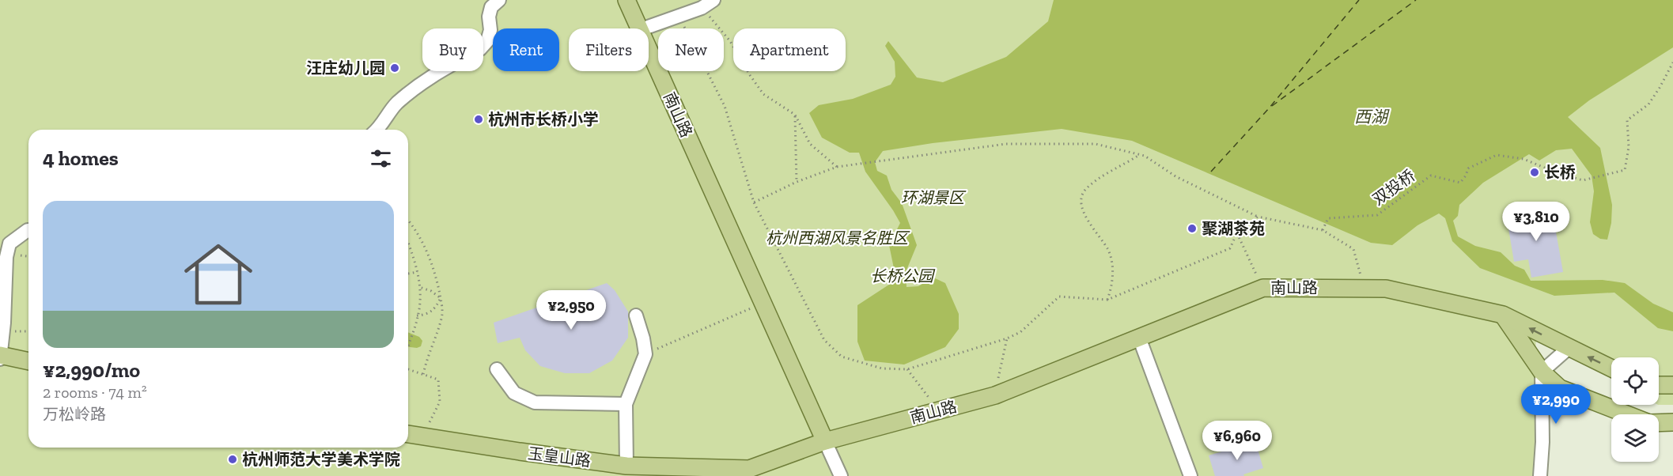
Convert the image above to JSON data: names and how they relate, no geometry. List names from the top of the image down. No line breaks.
{"streets":{"main road":["南山路","玉皇山路"],"path":["双投桥"]},"crossings":[["南山路","玉皇山路"]],"water":["西湖"],"parks":["环湖景区","杭州西湖风景名胜区","长桥公园"],"places":["汪庄幼儿园","杭州市长桥小学","长桥","聚湖茶苑","杭州师范大学美术学院"],"page":{"chip":["Buy","Rent","Filters","New","Apartment"],"heading":"4 homes","list":[{"name":"¥2,990/mo","note":"2 rooms · 74 m² · 万松岭路"}],"price":["¥3,810","¥2,950","¥2,990","¥6,960"]}}
